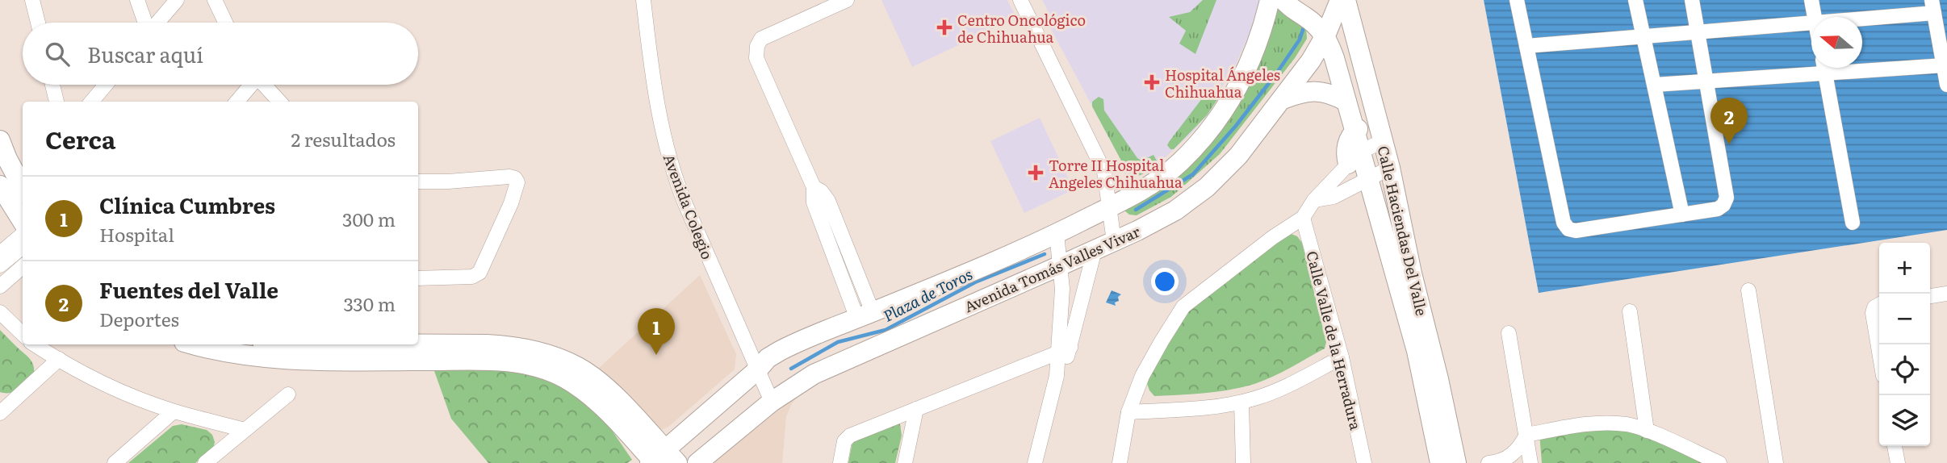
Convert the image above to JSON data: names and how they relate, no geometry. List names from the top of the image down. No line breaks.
{"streets":{"main road":["Calle Haciendas Del Valle","Avenida Tomás Valles Vivar"],"street":["Avenida Colegio","Calle Valle de la Herradura"]},"crossings":[["Avenida Colegio","Avenida Tomás Valles Vivar"],["Calle Haciendas Del Valle","Avenida Tomás Valles Vivar"]],"water":["Plaza de Toros"],"places":{"health":["Centro Oncológico de Chihuahua","Hospital Ángeles Chihuahua","Torre II Hospital Angeles Chihuahua"]},"north":"left","page":{"search":"Buscar aquí","pins":["2","1"],"heading":["Cerca","2 resultados"],"list":[{"mark":"1","name":"Clínica Cumbres","note":"Hospital","value":"300 m"},{"mark":"2","name":"Fuentes del Valle","note":"Deportes","value":"330 m"}],"map_buttons":["+","−"]}}
